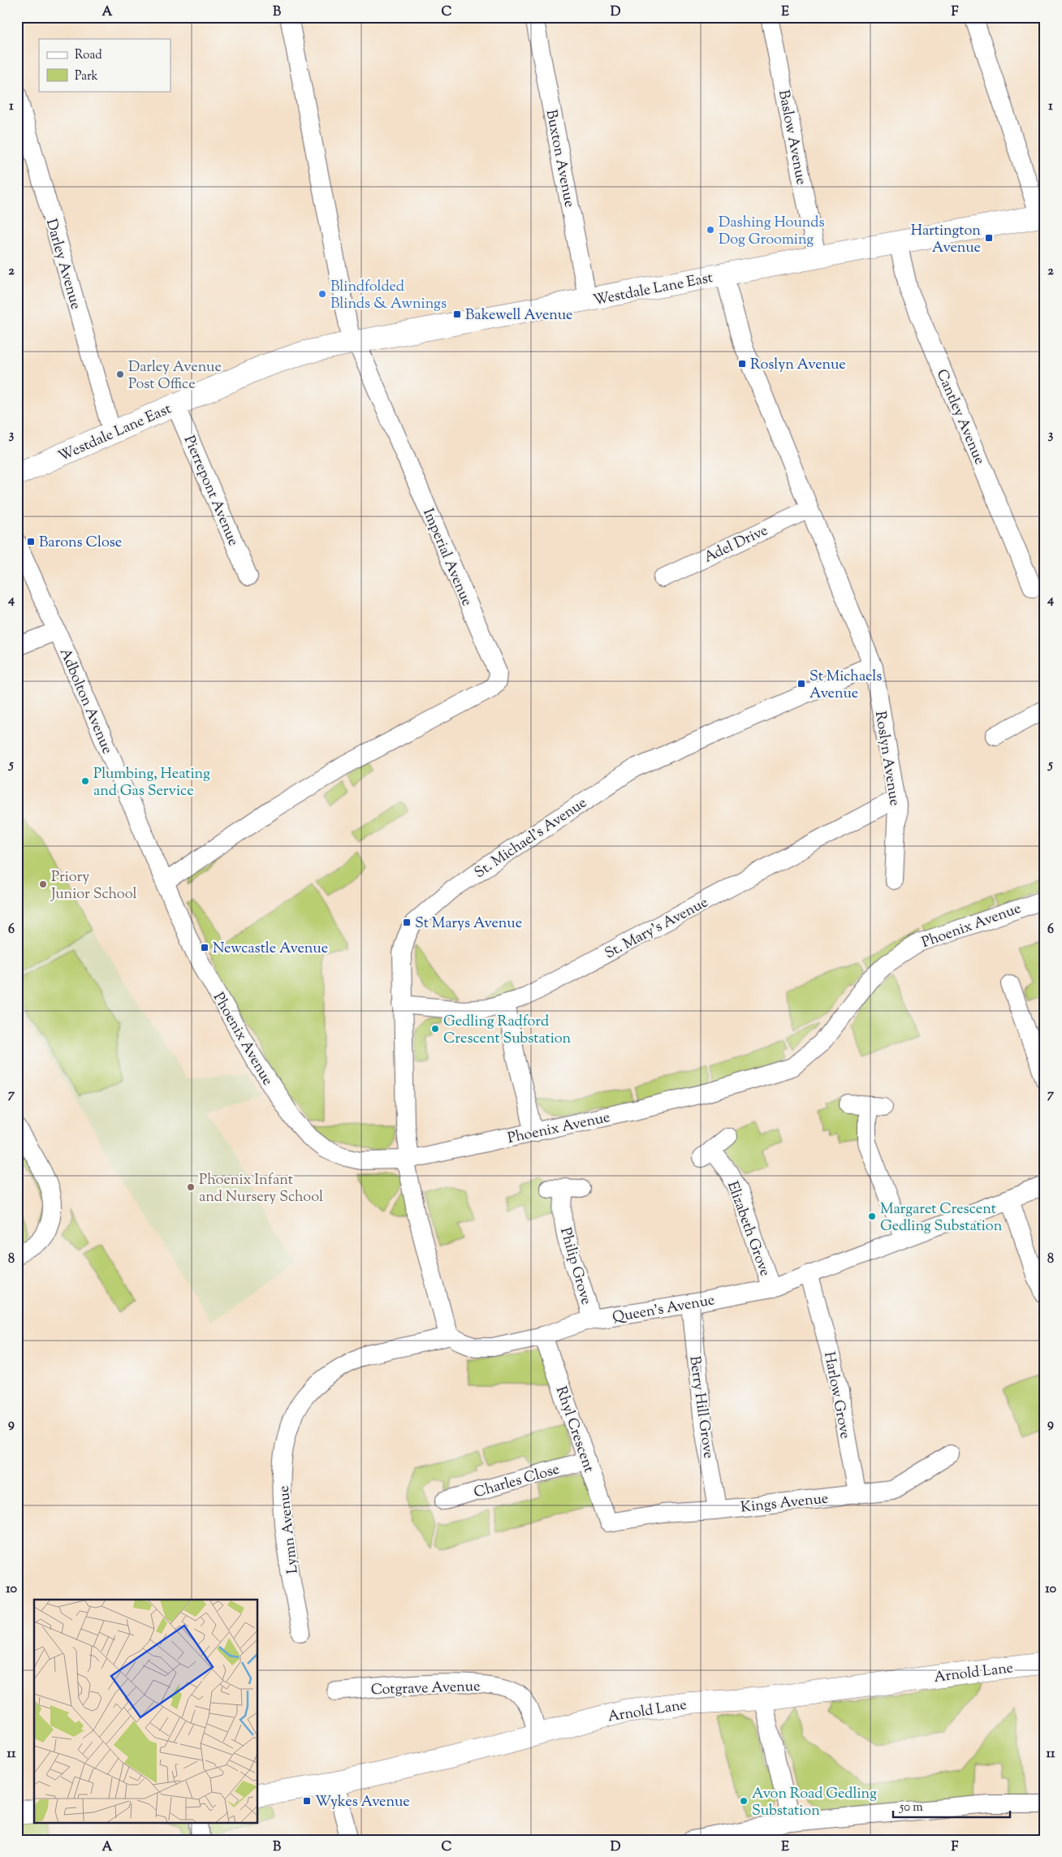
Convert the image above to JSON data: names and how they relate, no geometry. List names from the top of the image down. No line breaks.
{"streets":{"street":["Baslow Avenue","Buxton Avenue","Darley Avenue","Westdale Lane East","Cantley Avenue","Pierrepont Avenue","Adel Drive","Imperial Avenue","Adbolton Avenue","Roslyn Avenue","St. Michael's Avenue","Phoenix Avenue","St. Mary's Avenue","Elizabeth Grove","Philip Grove","Queen's Avenue","Harlow Grove","Berry Hill Grove","Rhyl Crescent","Charles Close","Kings Avenue","Lymn Avenue","Arnold Lane","Cotgrave Avenue"]},"crossings":[["Baslow Avenue","Westdale Lane East"],["Buxton Avenue","Westdale Lane East"],["Darley Avenue","Westdale Lane East"],["Westdale Lane East","Cantley Avenue"],["Westdale Lane East","Pierrepont Avenue"],["Westdale Lane East","Imperial Avenue"],["Westdale Lane East","Roslyn Avenue"],["Adel Drive","Roslyn Avenue"],["Imperial Avenue","Adbolton Avenue"],["Imperial Avenue","Phoenix Avenue"],["Adbolton Avenue","Phoenix Avenue"],["Roslyn Avenue","St. Michael's Avenue"],["Roslyn Avenue","St. Mary's Avenue"],["St. Michael's Avenue","Phoenix Avenue"],["St. Michael's Avenue","St. Mary's Avenue"],["Elizabeth Grove","Queen's Avenue"],["Philip Grove","Queen's Avenue"],["Queen's Avenue","Harlow Grove"],["Queen's Avenue","Berry Hill Grove"],["Queen's Avenue","Rhyl Crescent"],["Queen's Avenue","Lymn Avenue"],["Harlow Grove","Kings Avenue"],["Berry Hill Grove","Kings Avenue"],["Rhyl Crescent","Charles Close"],["Rhyl Crescent","Kings Avenue"],["Arnold Lane","Cotgrave Avenue"]],"places":{"other":["Dashing Hounds Dog Grooming","Blindfolded Blinds & Awnings","Darley Avenue Post Office","Plumbing, Heating and Gas Service","Priory Junior School","Gedling Radford Crescent Substation","Phoenix Infant and Nursery School","Margaret Crescent Gedling Substation","Avon Road Gedling Substation"],"transit":["Hartington Avenue","Bakewell Avenue","Roslyn Avenue","Barons Close","St Michaels Avenue","St Marys Avenue","Newcastle Avenue","Wykes Avenue"]},"legend":["Road","Park"],"scale_bar":"50 m","grid":{"columns":["A","B","C","D","E","F"],"rows":["1","2","3","4","5","6","7","8","9","10","11"]}}
